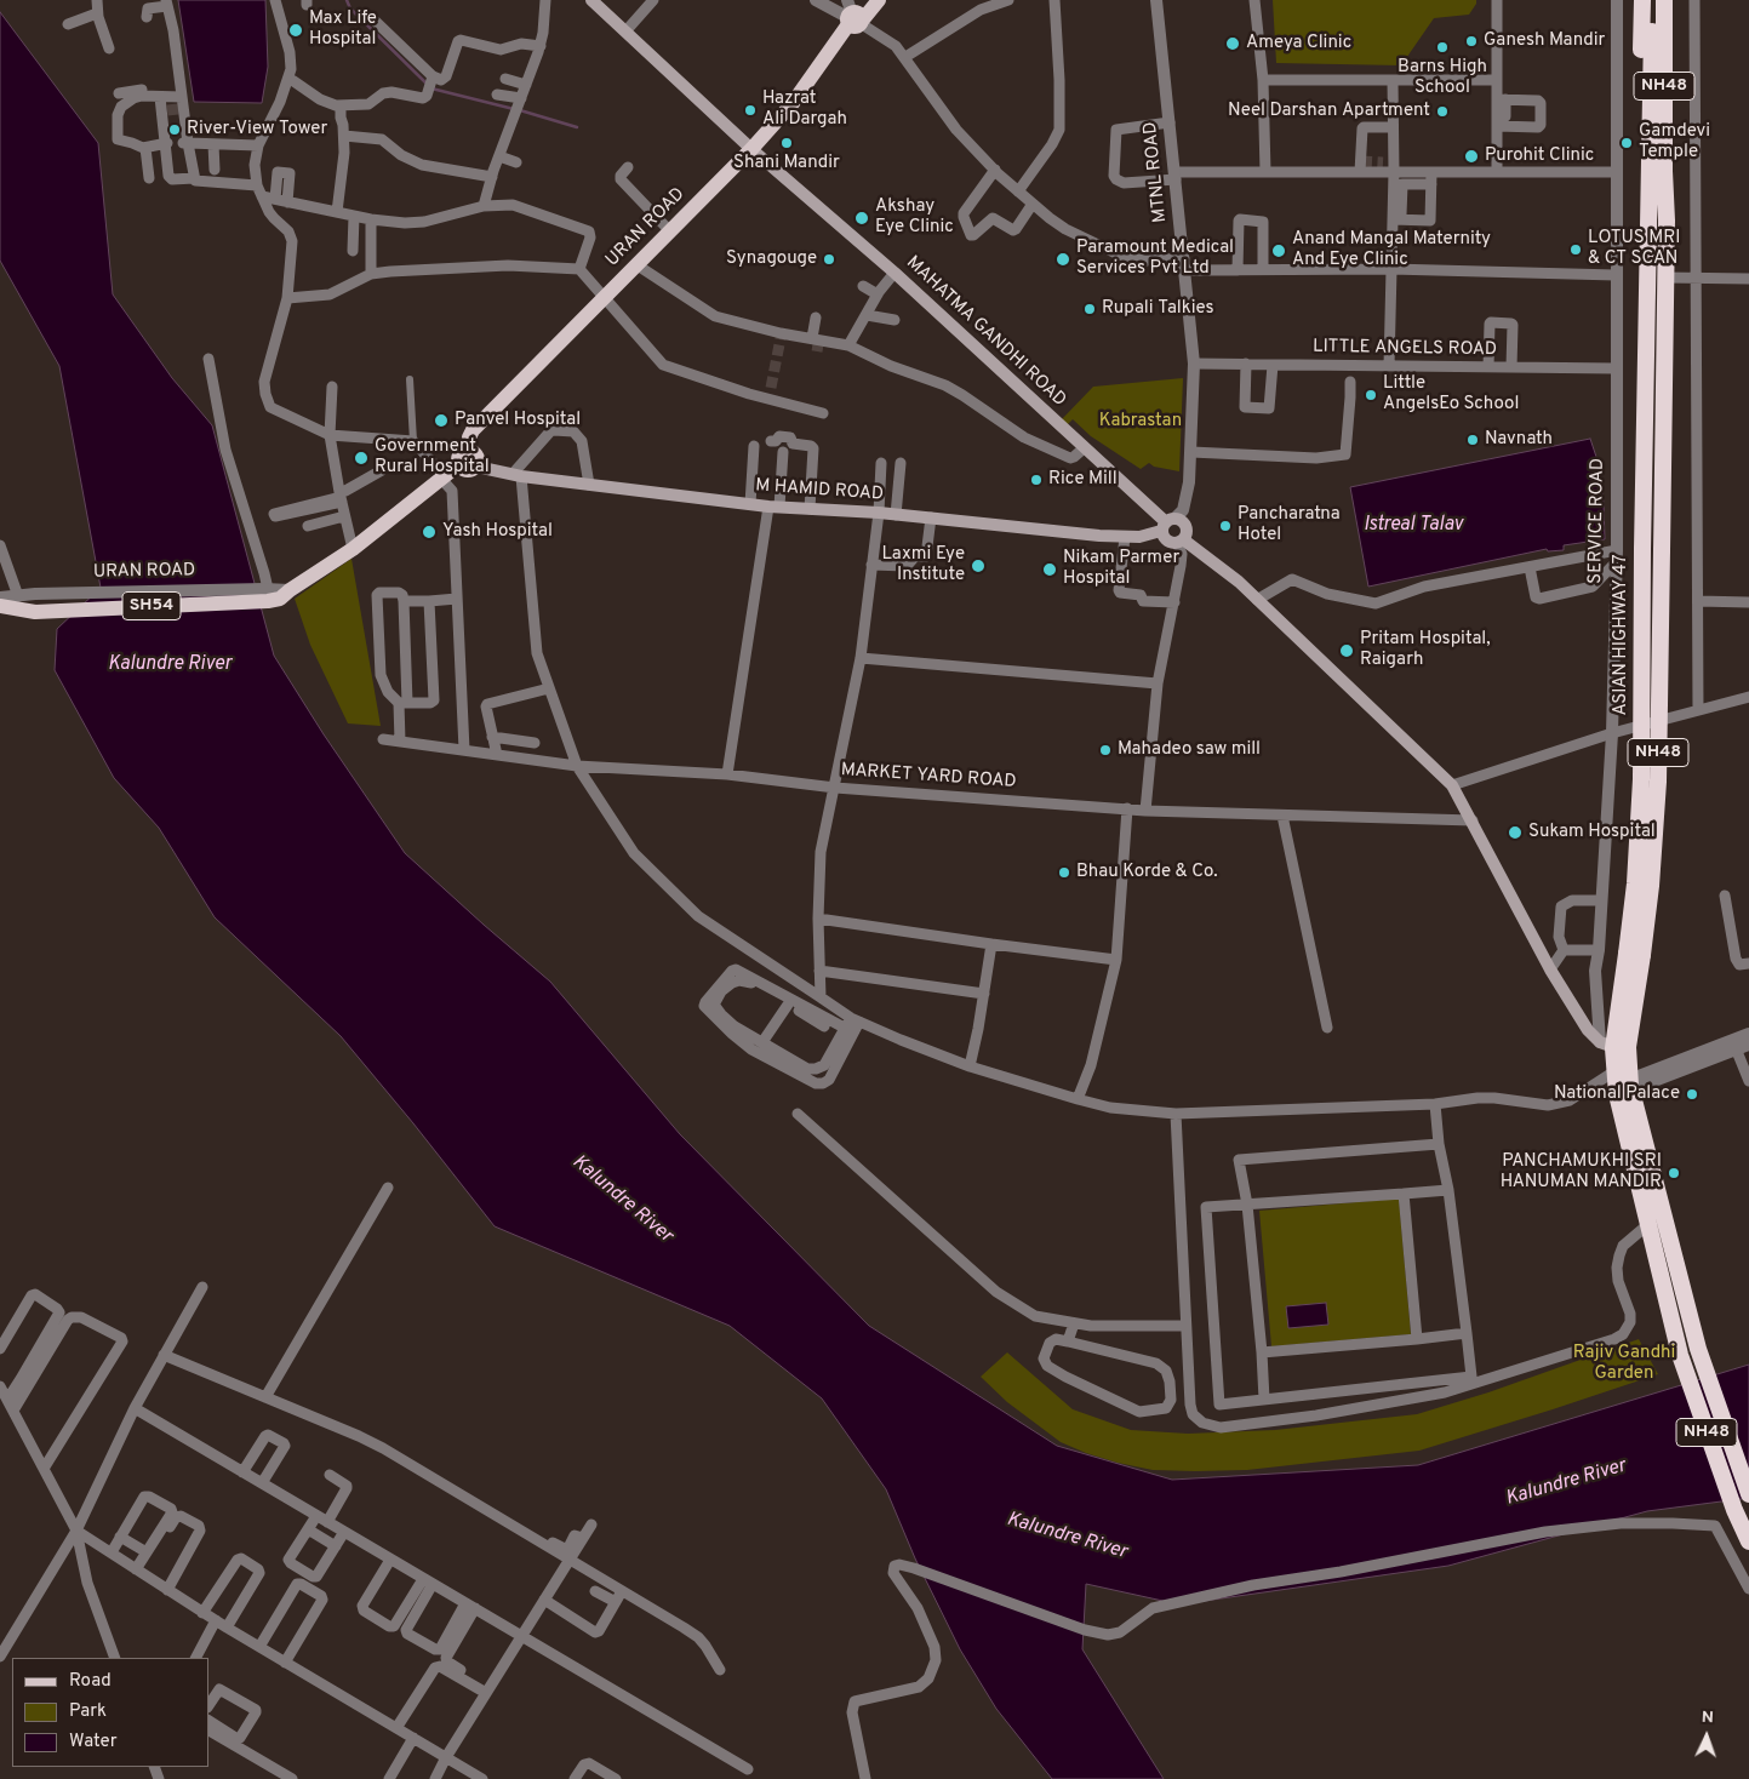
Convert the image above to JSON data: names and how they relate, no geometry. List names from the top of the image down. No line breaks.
{"streets":{"highway":["NH48","ASIAN HIGHWAY 47"],"main road":["URAN ROAD","MAHATMA GANDHI ROAD","M HAMID ROAD","SH54"],"street":["MTNL ROAD","LITTLE ANGELS ROAD","SERVICE ROAD","MARKET YARD ROAD"]},"crossings":[["NH48","ASIAN HIGHWAY 47"],["MTNL ROAD","MAHATMA GANDHI ROAD"],["MTNL ROAD","LITTLE ANGELS ROAD"],["MTNL ROAD","M HAMID ROAD"],["URAN ROAD","MAHATMA GANDHI ROAD"],["URAN ROAD","M HAMID ROAD"],["MAHATMA GANDHI ROAD","M HAMID ROAD"],["LITTLE ANGELS ROAD","SERVICE ROAD"],["SERVICE ROAD","ASIAN HIGHWAY 47"]],"water":["Istreal Talav","Kalundre River"],"parks":["Kabrastan","Rajiv Gandhi Garden"],"places":["Max Life Hospital","Ganesh Mandir","Ameya Clinic","Barns High School","Hazrat Ali Dargah","Neel Darshan Apartment","River-View Tower","Shani Mandir","Gamdevi Temple","Purohit Clinic","Akshay Eye Clinic","LOTUS MRI & CT SCAN","Anand Mangal Maternity And Eye Clinic","Synagouge","Paramount Medical Services Pvt Ltd","Rupali Talkies","Little AngelsEo School","Panvel Hospital","Navnath","Government Rural Hospital","Rice Mill","Pancharatna Hotel","Yash Hospital","Laxmi Eye Institute","Nikam Parmer Hospital","Pritam Hospital, Raigarh","Mahadeo saw mill","Sukam Hospital","Bhau Korde & Co.","National Palace","PANCHAMUKHI SRI HANUMAN MANDIR"],"legend":["Road","Park","Water"],"north":"top"}
